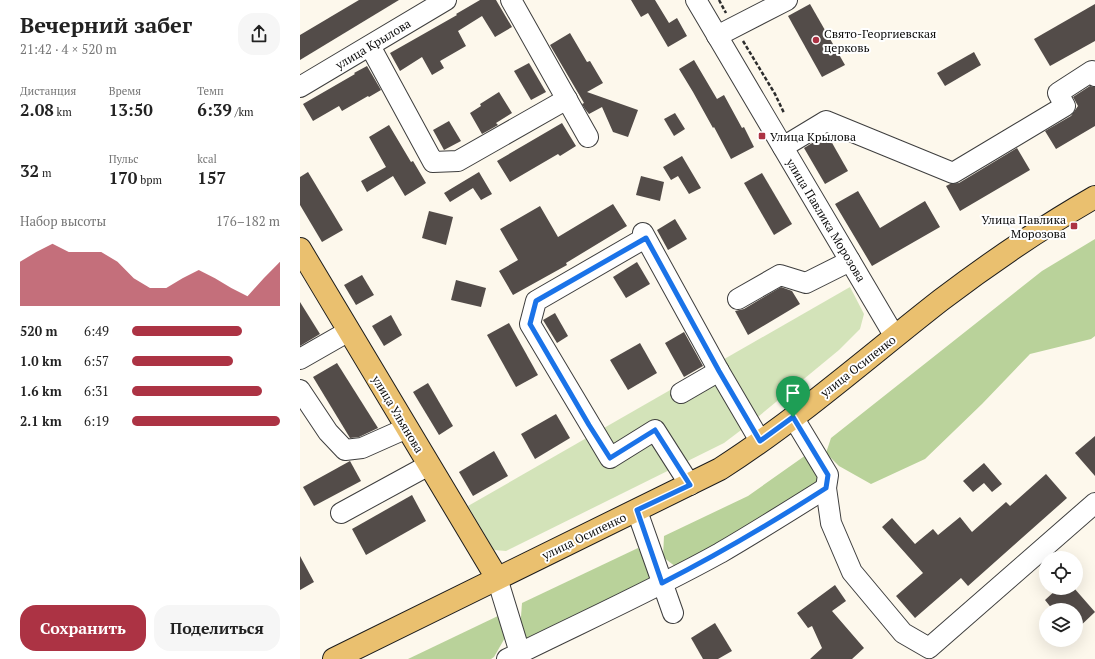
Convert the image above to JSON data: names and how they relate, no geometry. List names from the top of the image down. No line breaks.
{"streets":{"main road":["улица Осипенко","улица Ульянова"],"street":["улица Крылова","улица Павлика Морозова"]},"crossings":[["улица Павлика Морозова","улица Осипенко"],["улица Осипенко","улица Ульянова"]],"places":{"other":["Свято-Георгиевская церковь"],"transit":["Улица Крылова","Улица Павлика Морозова"]},"page":{"heading":["Вечерний забег","21:42 · 4 × 520 m"],"stats":[["Дистанция","2.08 km"],["Время","13:50"],["Темп","6:39 /km"],["32 m"],["Пульс","170 bpm"],["kcal","157"]],"chart":["Набор высоты","176–182 m"],"list":[{"name":"520 m","note":"6:49"},{"name":"1.0 km","note":"6:57"},{"name":"1.6 km","note":"6:31"},{"name":"2.1 km","note":"6:19"}],"buttons":["Сохранить","Поделиться"]}}
